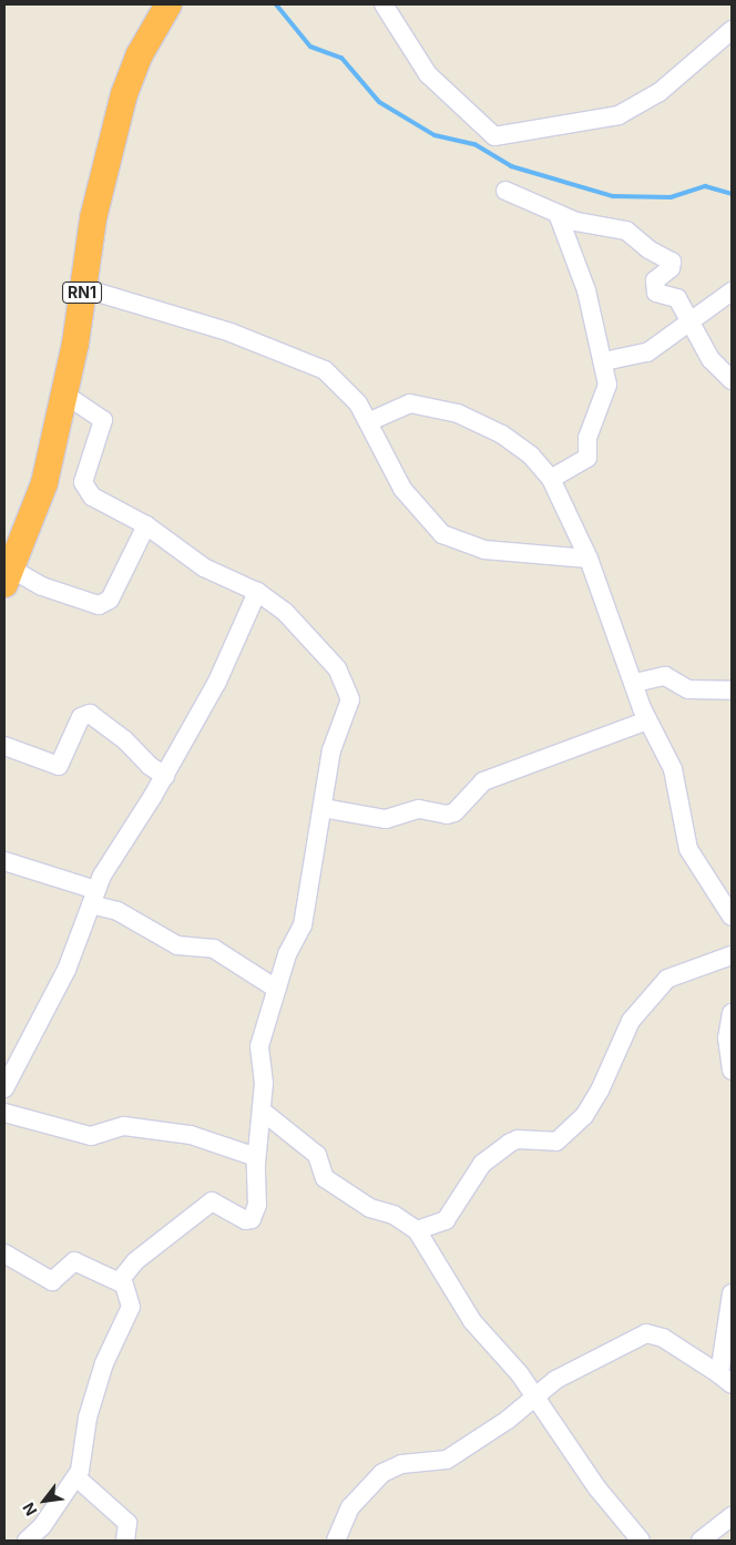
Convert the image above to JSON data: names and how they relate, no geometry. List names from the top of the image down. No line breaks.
{"streets":{"highway":["RN1"]},"north":"bottom left"}
